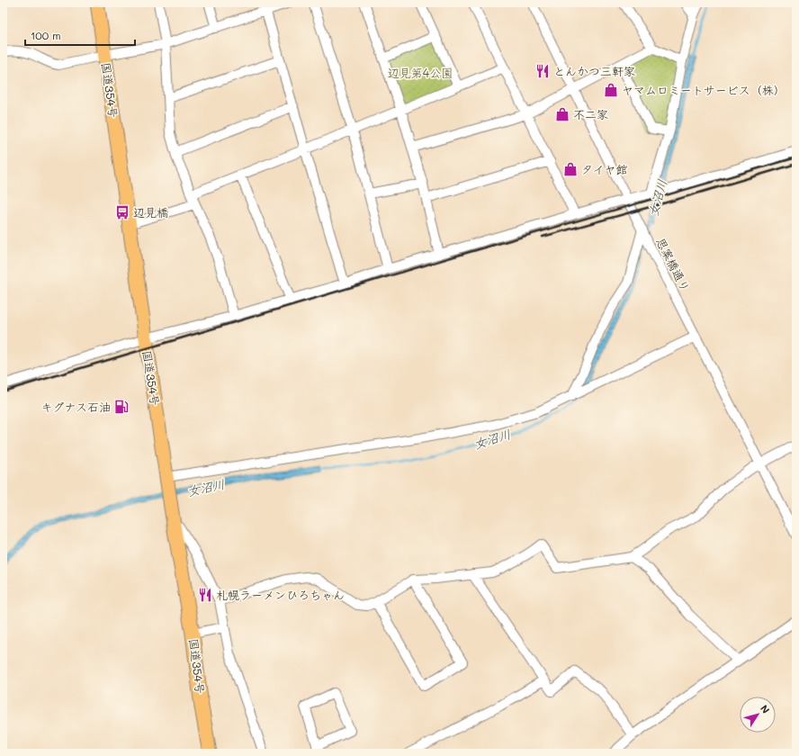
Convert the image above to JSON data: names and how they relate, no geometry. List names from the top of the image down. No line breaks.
{"streets":{"highway":["国道354号"],"street":["思案橋通り"]},"water":["女沼川"],"parks":["辺見第4公園"],"places":{"restaurant":["とんかつ三軒家","札幌ラーメンひろちゃん"],"shop":["ヤマムロミートサービス（株）","不二家","タイヤ館"],"bus stop":["辺見橋"],"fuel station":["キグナス石油"]},"scale_bar":"100 m","north":"top right"}
